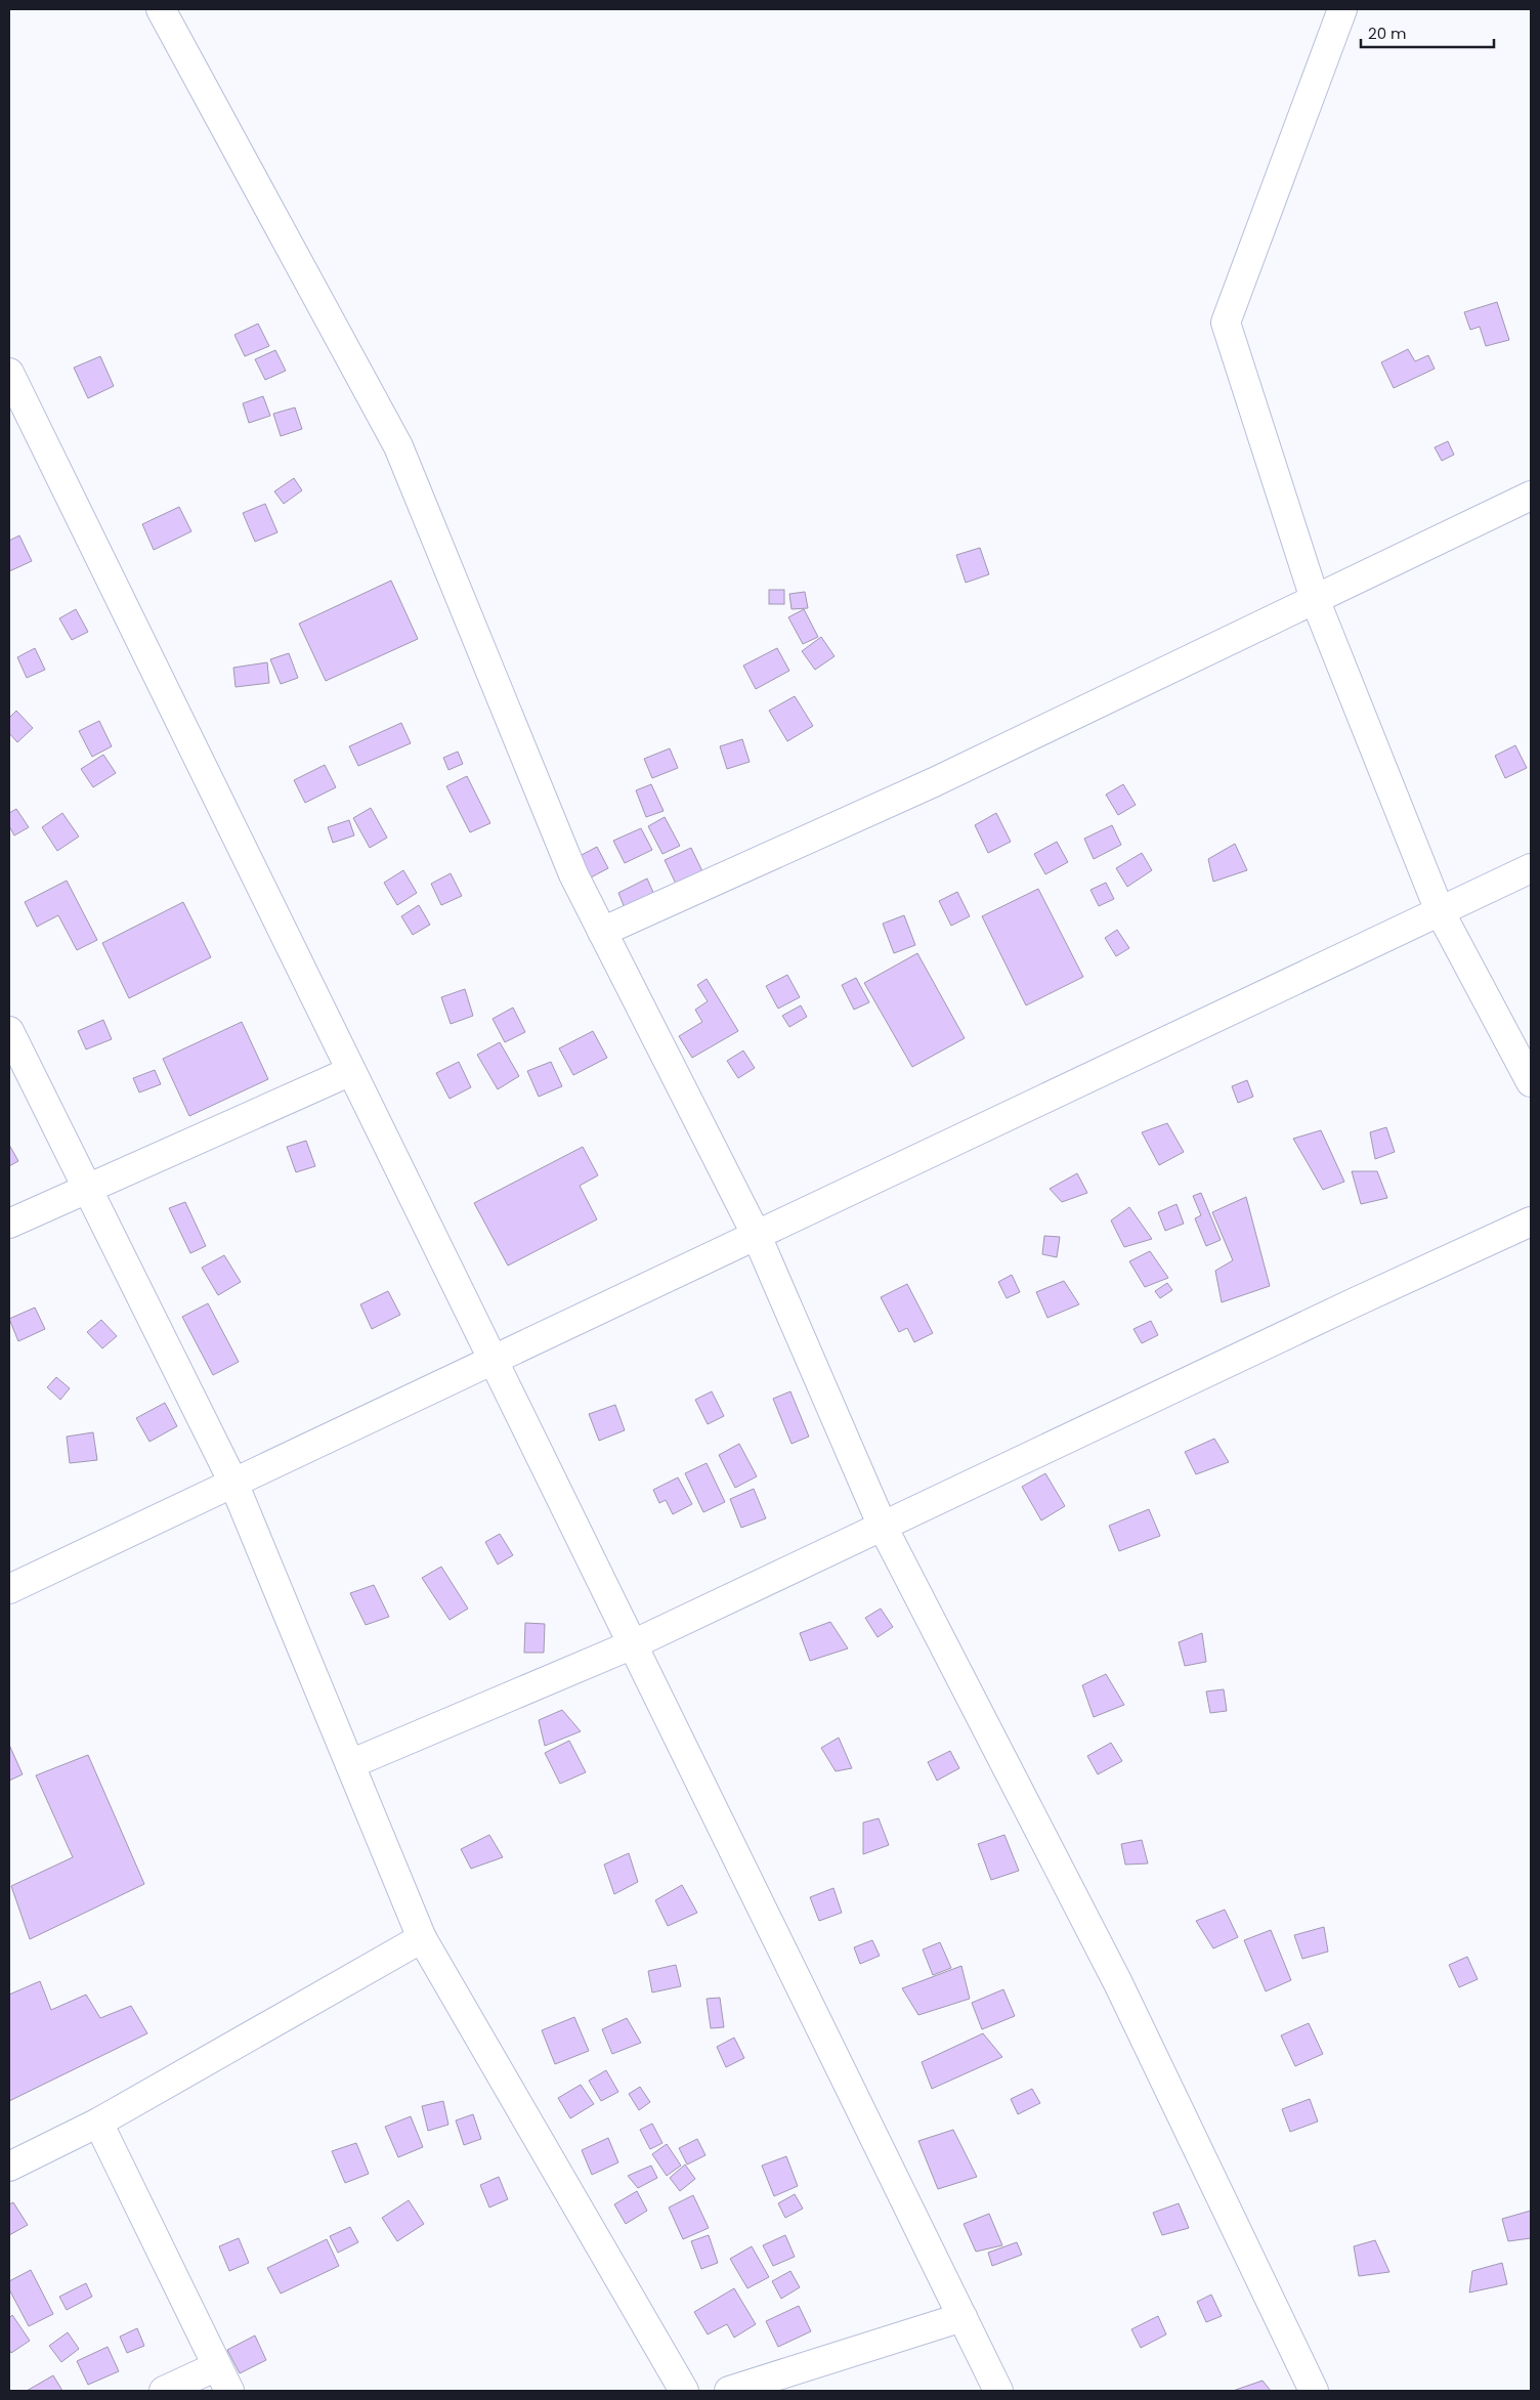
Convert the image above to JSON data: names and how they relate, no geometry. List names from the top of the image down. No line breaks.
{"scale_bar":"20 m"}
